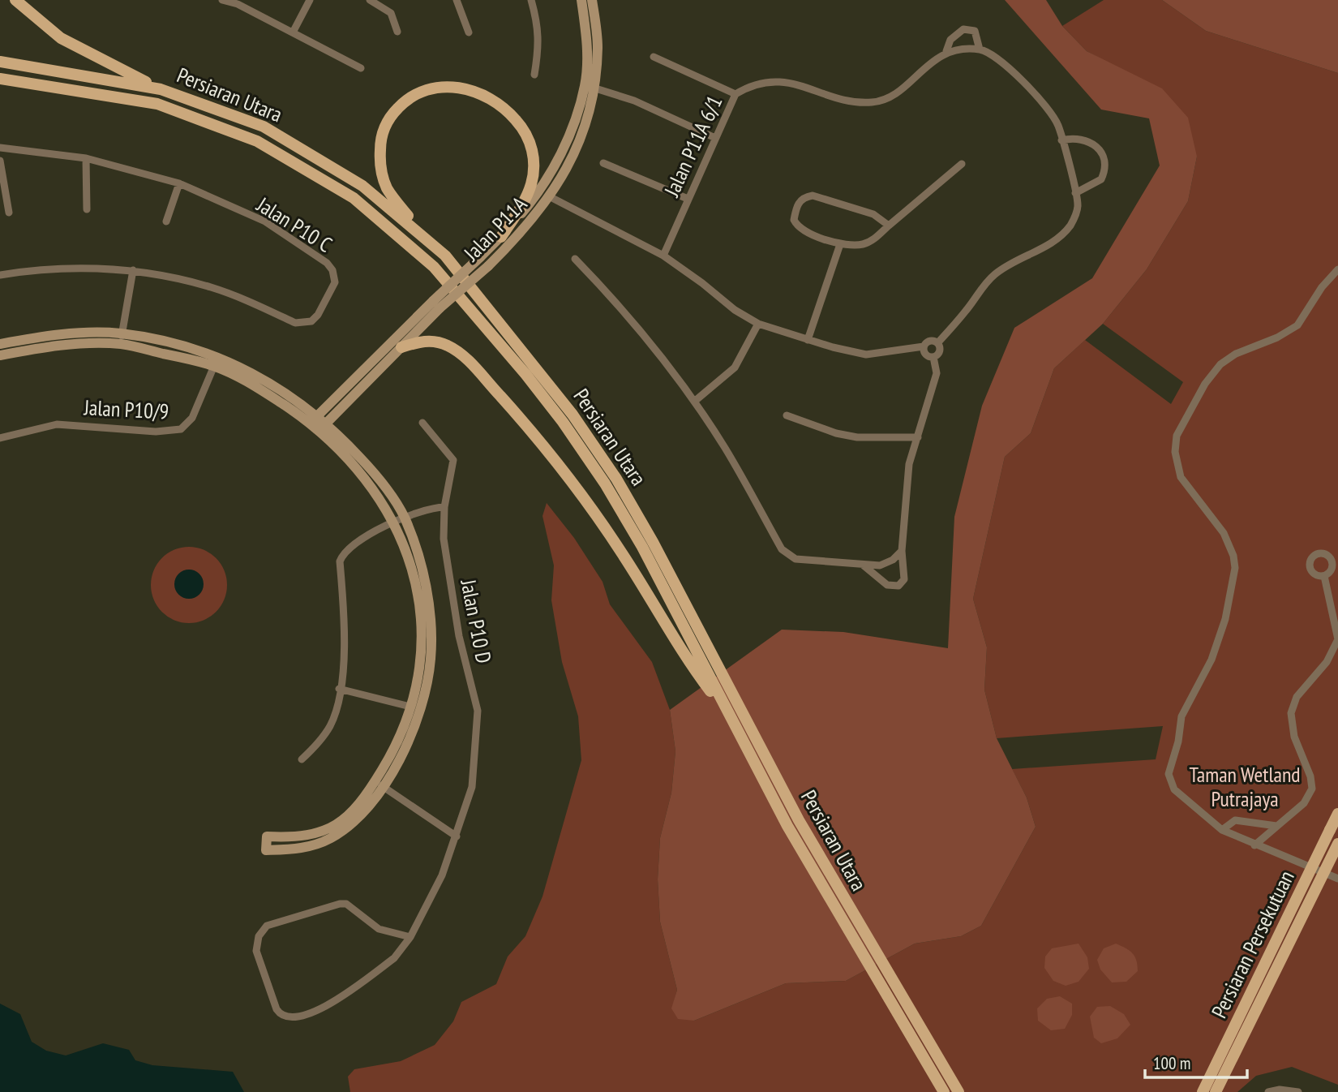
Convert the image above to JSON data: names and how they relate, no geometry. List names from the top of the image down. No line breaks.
{"streets":{"main road":["Persiaran Utara","Persiaran Persekutuan"],"street":["Jalan P11A 6/1","Jalan P10 C","Jalan P11A","Jalan P10/9","Jalan P10 D"]},"parks":["Taman Wetland Putrajaya"],"scale_bar":"100 m"}
